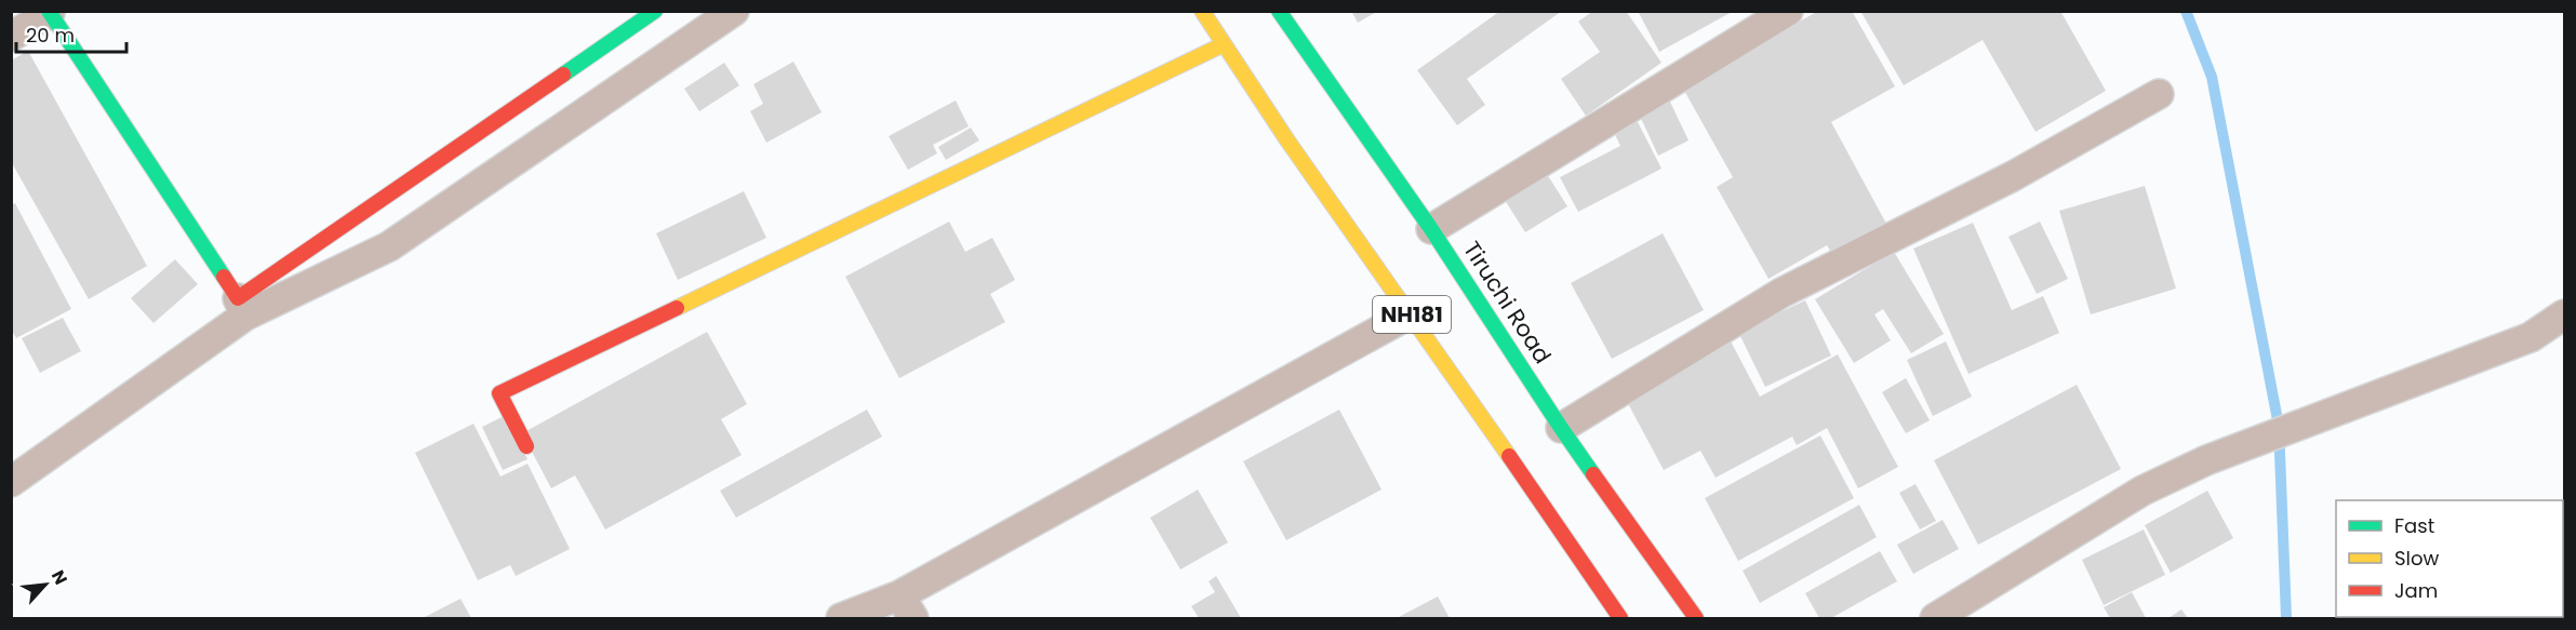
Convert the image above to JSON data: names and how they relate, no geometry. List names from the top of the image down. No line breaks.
{"streets":{"main road":["Tiruchi Road","NH181"]},"legend":["Fast","Slow","Jam"],"scale_bar":"20 m","north":"top right"}
